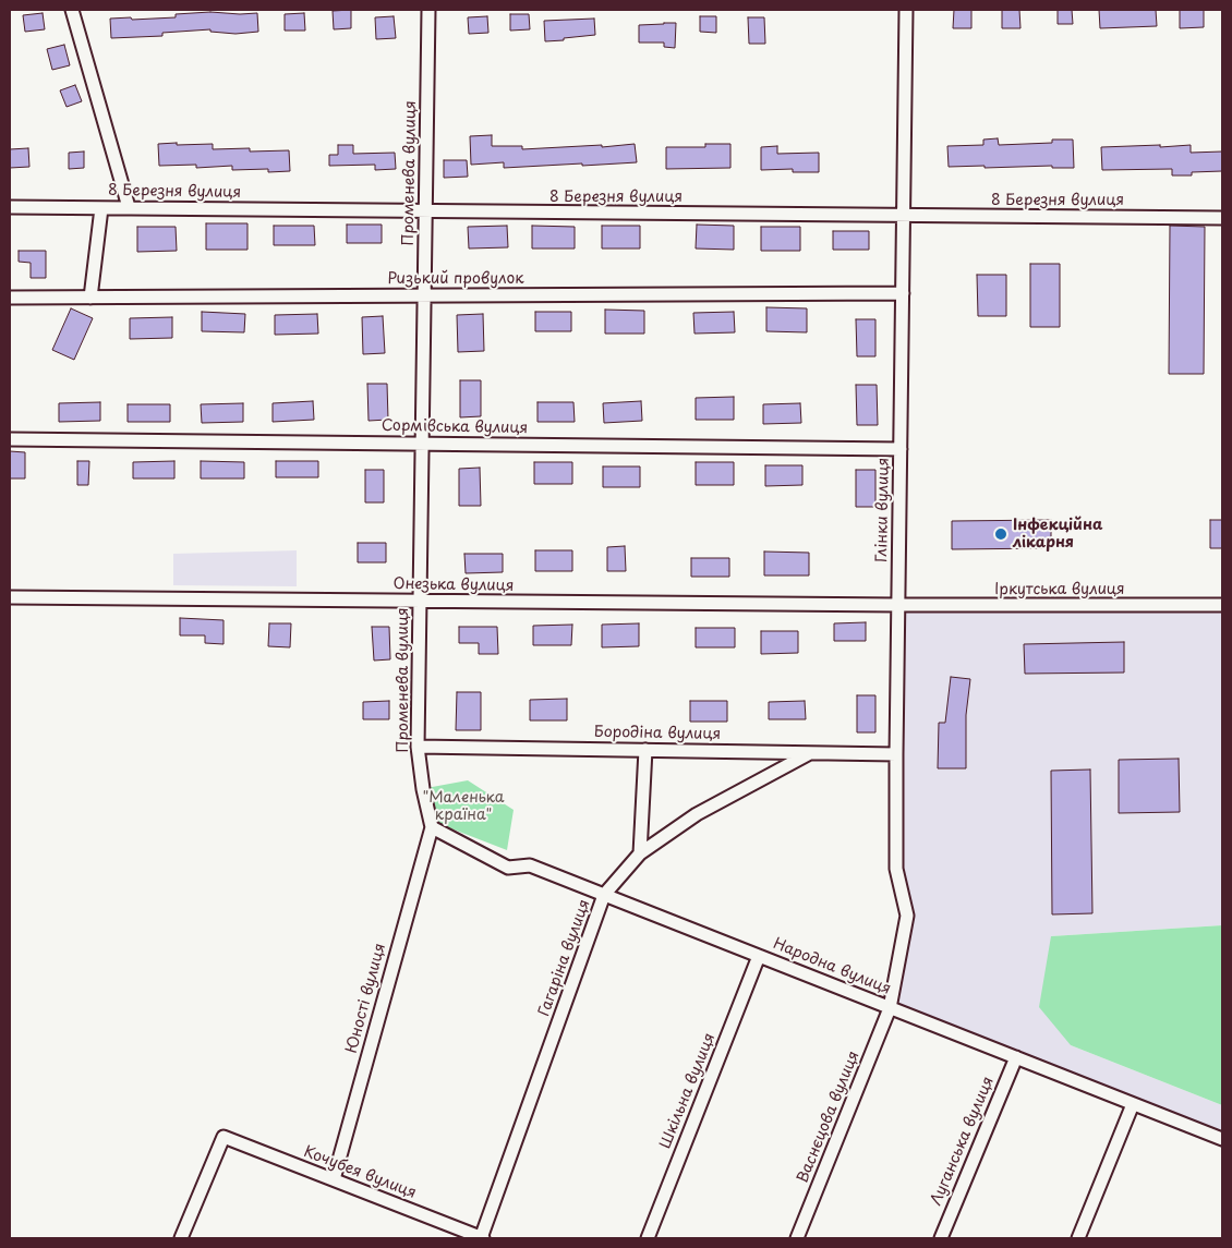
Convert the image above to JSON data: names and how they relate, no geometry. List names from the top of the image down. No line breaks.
{"streets":{"street":["Променева вулиця","8 Березня вулиця","Ризький провулок","Сормівська вулиця","Глінки вулиця","Онезька вулиця","Іркутська вулиця","Бородіна вулиця","Гагаріна вулиця","Народна вулиця","Юності вулиця","Шкільна вулиця","Васнєцова вулиця","Луганська вулиця","Кочубея вулиця"]},"crossings":[["Променева вулиця","8 Березня вулиця"],["Променева вулиця","Ризький провулок"],["Променева вулиця","Сормівська вулиця"],["Променева вулиця","Онезька вулиця"],["Променева вулиця","Бородіна вулиця"],["Променева вулиця","Народна вулиця"],["Променева вулиця","Юності вулиця"],["8 Березня вулиця","Глінки вулиця"],["Ризький провулок","Глінки вулиця"],["Сормівська вулиця","Глінки вулиця"],["Глінки вулиця","Онезька вулиця"],["Глінки вулиця","Іркутська вулиця"],["Глінки вулиця","Бородіна вулиця"],["Глінки вулиця","Народна вулиця"],["Глінки вулиця","Васнєцова вулиця"],["Онезька вулиця","Іркутська вулиця"],["Бородіна вулиця","Гагаріна вулиця"],["Гагаріна вулиця","Народна вулиця"],["Гагаріна вулиця","Кочубея вулиця"],["Народна вулиця","Юності вулиця"],["Народна вулиця","Шкільна вулиця"],["Народна вулиця","Васнєцова вулиця"],["Народна вулиця","Луганська вулиця"],["Юності вулиця","Кочубея вулиця"]],"parks":["\"Маленька країна\""],"places":["Інфекційна лікарня"]}
